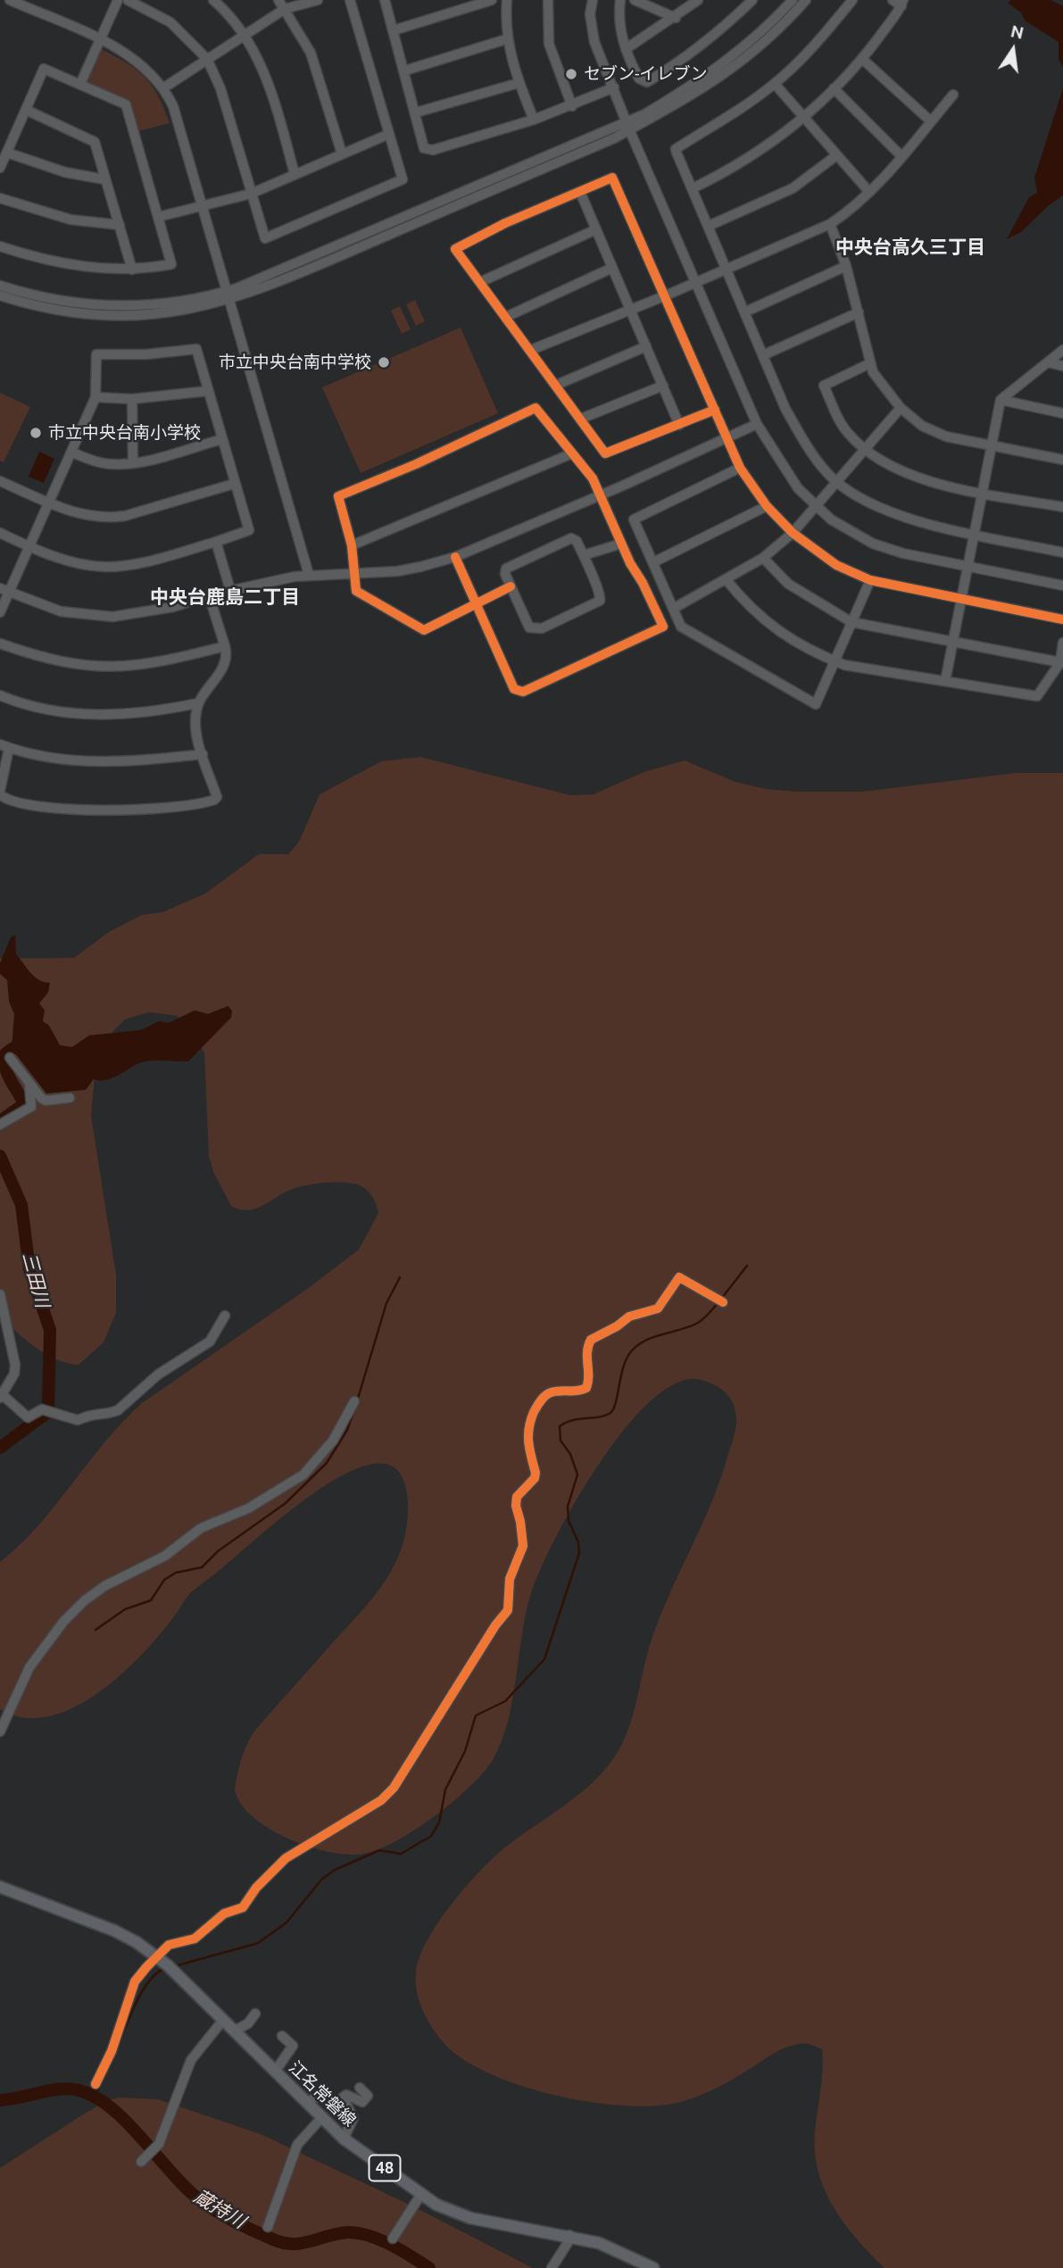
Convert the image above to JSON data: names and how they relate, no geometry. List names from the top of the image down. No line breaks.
{"streets":{"main road":["江名常磐線","48"]},"districts":["中央台高久三丁目","中央台鹿島二丁目"],"water":["三田川","蔵持川"],"places":["セブン-イレブン","市立中央台南中学校","市立中央台南小学校"],"north":"top"}
